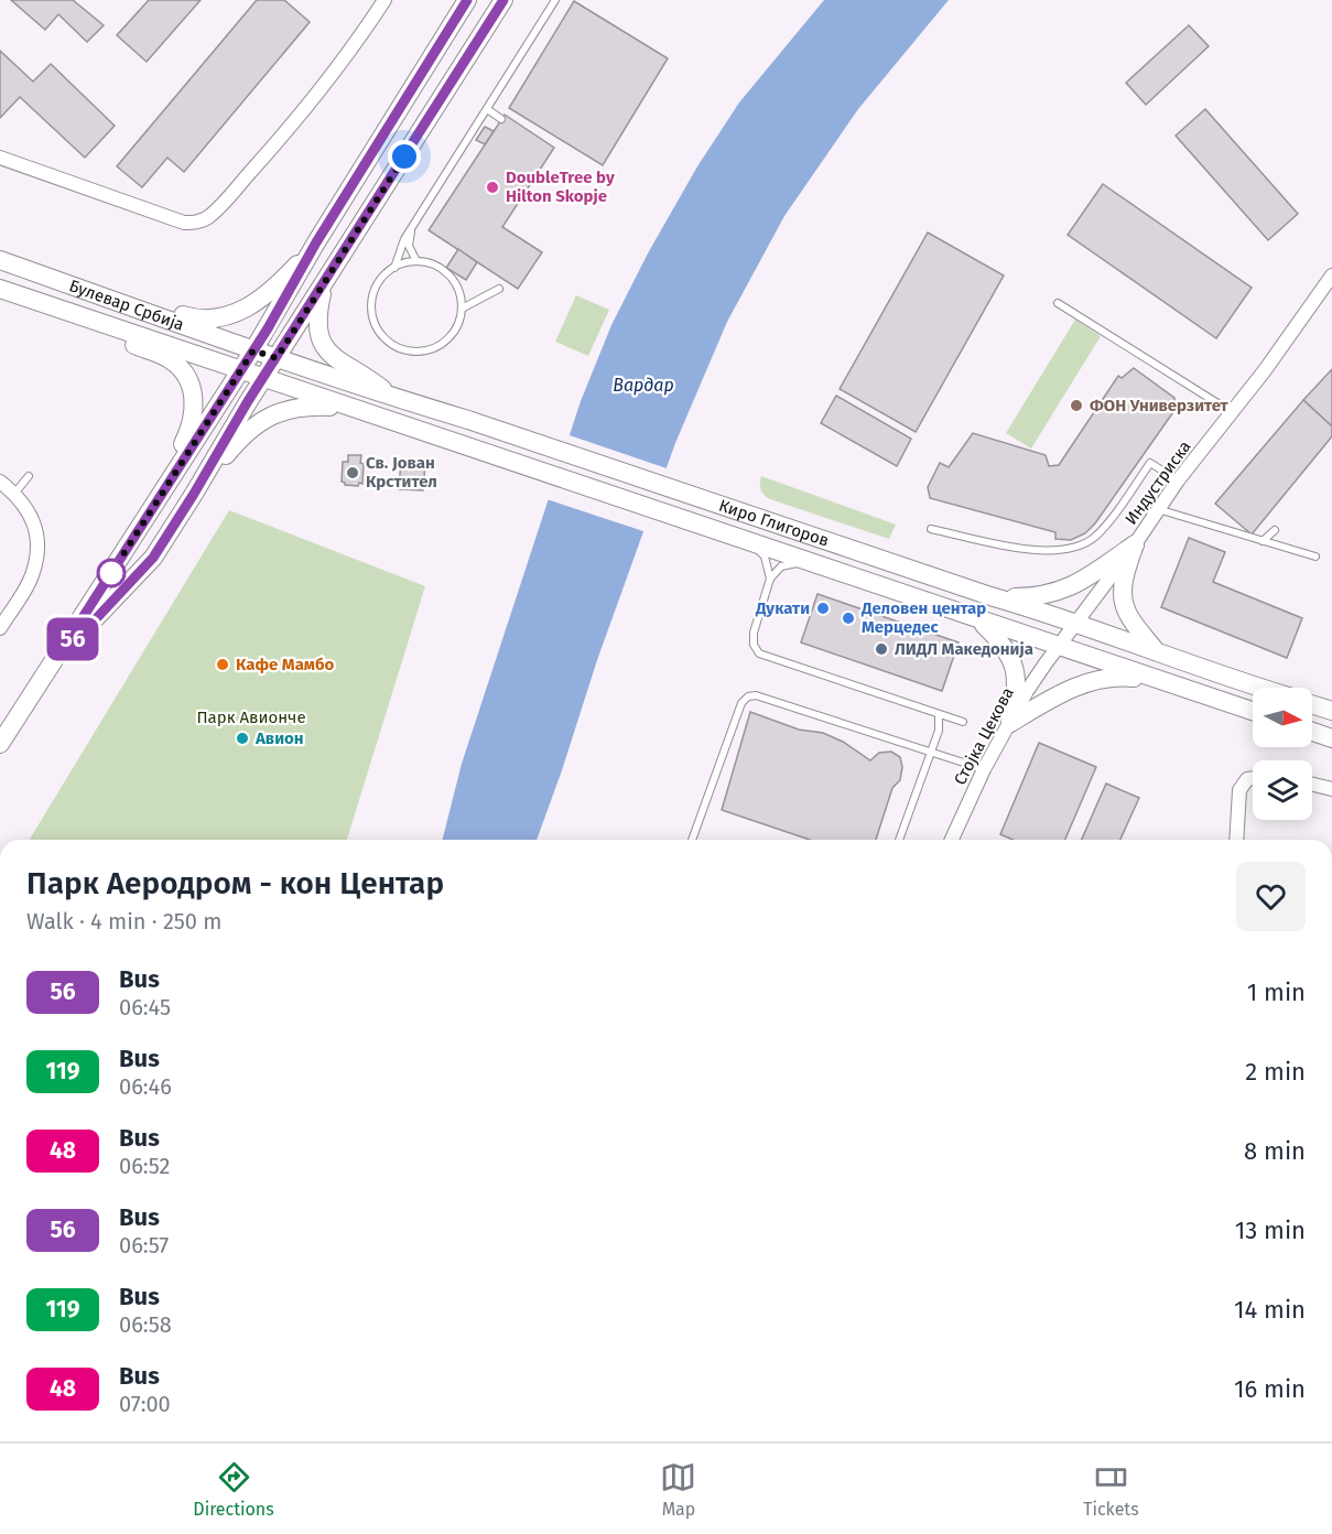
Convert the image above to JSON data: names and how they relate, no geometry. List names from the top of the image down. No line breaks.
{"streets":{"street":["Булевар Србија","Индустриска","Киро Глигоров","Стојка Цекова"]},"crossings":[["Булевар Србија","Киро Глигоров"],["Индустриска","Киро Глигоров"],["Индустриска","Стојка Цекова"],["Киро Глигоров","Стојка Цекова"]],"water":["Вардар"],"parks":["Парк Авионче"],"places":["DoubleTree by Hilton Skopje","ФОН Универзитет","Св. Јован Крстител","Дукати","Деловен центар Мерцедес","ЛИДЛ Македонија","Кафе Мамбо","Авион"],"lines":["bus line 56"],"north":"right","page":{"on_map":"56","heading":["Парк Аеродром - кон Центар","Walk · 4 min · 250 m"],"list":[{"mark":"56","name":"Bus","note":"06:45","value":"1 min"},{"mark":"119","name":"Bus","note":"06:46","value":"2 min"},{"mark":"48","name":"Bus","note":"06:52","value":"8 min"},{"mark":"56","name":"Bus","note":"06:57","value":"13 min"},{"mark":"119","name":"Bus","note":"06:58","value":"14 min"},{"mark":"48","name":"Bus","note":"07:00","value":"16 min"}],"tabs":["Directions","Map","Tickets"]}}
